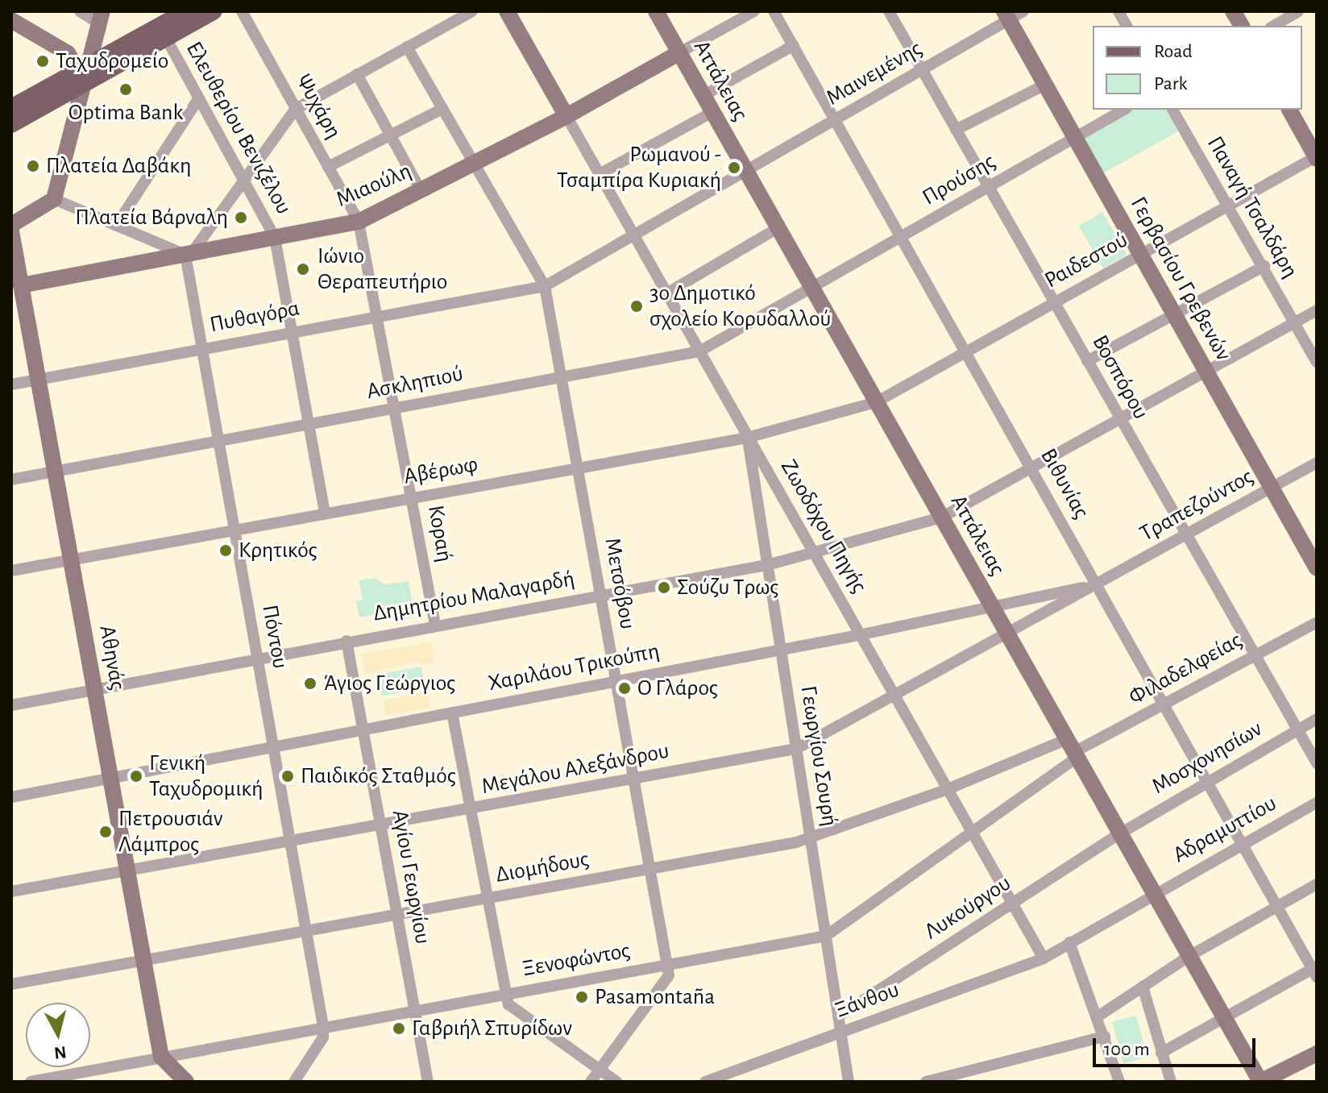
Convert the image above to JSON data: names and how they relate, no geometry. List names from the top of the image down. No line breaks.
{"streets":{"street":["Μαινεμένης","Αττάλειας","Ψυχάρη","Ελευθερίου Βενιζέλου","Προύσης","Μιαούλη","Παναγή Τσαλδάρη","Ραιδεστού","Γερβασίου Γρεβενών","Πυθαγόρα","Βοσπόρου","Ασκληπιού","Αβέρωφ","Βιθυνίας","Τραπεζούντος","Ζωοδόχου Πηγής","Κοραή","Μετσόβου","Δημητρίου Μαλαγαρδή","Πόντου","Αθηνάς","Χαριλάου Τρικούπη","Φιλαδελφείας","Γεωργίου Σουρή","Μοσχονησίων","Μεγάλου Αλεξάνδρου","Αδραμυττίου","Διομήδους","Αγίου Γεωργίου","Λυκούργου","Ξενοφώντος","Ξάνθου"]},"crossings":[["Μαινεμένης","Αττάλειας"],["Μαινεμένης","Γερβασίου Γρεβενών"],["Μαινεμένης","Πυθαγόρα"],["Μαινεμένης","Βοσπόρου"],["Μαινεμένης","Βιθυνίας"],["Αττάλειας","Προύσης"],["Αττάλειας","Μιαούλη"],["Αττάλειας","Ραιδεστού"],["Αττάλειας","Πυθαγόρα"],["Αττάλειας","Ασκληπιού"],["Αττάλειας","Αβέρωφ"],["Αττάλειας","Τραπεζούντος"],["Αττάλειας","Δημητρίου Μαλαγαρδή"],["Αττάλειας","Χαριλάου Τρικούπη"],["Αττάλειας","Φιλαδελφείας"],["Αττάλειας","Μοσχονησίων"],["Αττάλειας","Μεγάλου Αλεξάνδρου"],["Αττάλειας","Αδραμυττίου"],["Αττάλειας","Διομήδους"],["Αττάλειας","Λυκούργου"],["Αττάλειας","Ξενοφώντος"],["Ψυχάρη","Μιαούλη"],["Ψυχάρη","Κοραή"],["Ελευθερίου Βενιζέλου","Μιαούλη"],["Προύσης","Γερβασίου Γρεβενών"],["Προύσης","Βοσπόρου"],["Προύσης","Ασκληπιού"],["Προύσης","Βιθυνίας"],["Μιαούλη","Ζωοδόχου Πηγής"],["Μιαούλη","Κοραή"],["Μιαούλη","Πόντου"],["Μιαούλη","Αθηνάς"],["Παναγή Τσαλδάρη","Ραιδεστού"],["Παναγή Τσαλδάρη","Δημητρίου Μαλαγαρδή"],["Ραιδεστού","Γερβασίου Γρεβενών"],["Ραιδεστού","Βοσπόρου"],["Ραιδεστού","Αβέρωφ"],["Ραιδεστού","Βιθυνίας"],["Γερβασίου Γρεβενών","Τραπεζούντος"],["Γερβασίου Γρεβενών","Δημητρίου Μαλαγαρδή"],["Πυθαγόρα","Ζωοδόχου Πηγής"],["Πυθαγόρα","Κοραή"],["Πυθαγόρα","Μετσόβου"],["Πυθαγόρα","Πόντου"],["Πυθαγόρα","Αθηνάς"],["Βοσπόρου","Τραπεζούντος"],["Βοσπόρου","Δημητρίου Μαλαγαρδή"],["Βοσπόρου","Φιλαδελφείας"],["Βοσπόρου","Μοσχονησίων"],["Ασκληπιού","Ζωοδόχου Πηγής"],["Ασκληπιού","Κοραή"],["Ασκληπιού","Μετσόβου"],["Ασκληπιού","Πόντου"],["Ασκληπιού","Αθηνάς"],["Αβέρωφ","Ζωοδόχου Πηγής"],["Αβέρωφ","Κοραή"],["Αβέρωφ","Μετσόβου"],["Αβέρωφ","Πόντου"],["Αβέρωφ","Αθηνάς"],["Αβέρωφ","Γεωργίου Σουρή"],["Βιθυνίας","Τραπεζούντος"],["Βιθυνίας","Δημητρίου Μαλαγαρδή"],["Βιθυνίας","Φιλαδελφείας"],["Βιθυνίας","Μοσχονησίων"],["Βιθυνίας","Αδραμυττίου"],["Τραπεζούντος","Χαριλάου Τρικούπη"],["Τραπεζούντος","Μεγάλου Αλεξάνδρου"],["Ζωοδόχου Πηγής","Δημητρίου Μαλαγαρδή"],["Ζωοδόχου Πηγής","Χαριλάου Τρικούπη"],["Ζωοδόχου Πηγής","Γεωργίου Σουρή"],["Ζωοδόχου Πηγής","Μεγάλου Αλεξάνδρου"],["Ζωοδόχου Πηγής","Διομήδους"],["Ζωοδόχου Πηγής","Λυκούργου"],["Ζωοδόχου Πηγής","Ξενοφώντος"],["Ζωοδόχου Πηγής","Ξάνθου"],["Κοραή","Δημητρίου Μαλαγαρδή"],["Μετσόβου","Δημητρίου Μαλαγαρδή"],["Μετσόβου","Χαριλάου Τρικούπη"],["Μετσόβου","Μεγάλου Αλεξάνδρου"],["Μετσόβου","Διομήδους"],["Μετσόβου","Ξενοφώντος"],["Δημητρίου Μαλαγαρδή","Πόντου"],["Δημητρίου Μαλαγαρδή","Αθηνάς"],["Δημητρίου Μαλαγαρδή","Γεωργίου Σουρή"],["Δημητρίου Μαλαγαρδή","Αγίου Γεωργίου"],["Πόντου","Χαριλάου Τρικούπη"],["Πόντου","Μεγάλου Αλεξάνδρου"],["Πόντου","Διομήδους"],["Πόντου","Ξενοφώντος"],["Αθηνάς","Χαριλάου Τρικούπη"],["Αθηνάς","Μεγάλου Αλεξάνδρου"],["Αθηνάς","Διομήδους"],["Αθηνάς","Ξενοφώντος"],["Χαριλάου Τρικούπη","Γεωργίου Σουρή"],["Χαριλάου Τρικούπη","Αγίου Γεωργίου"],["Φιλαδελφείας","Διομήδους"],["Φιλαδελφείας","Ξενοφώντος"],["Γεωργίου Σουρή","Μεγάλου Αλεξάνδρου"],["Γεωργίου Σουρή","Διομήδους"],["Γεωργίου Σουρή","Λυκούργου"],["Γεωργίου Σουρή","Ξενοφώντος"],["Γεωργίου Σουρή","Ξάνθου"],["Μοσχονησίων","Λυκούργου"],["Μεγάλου Αλεξάνδρου","Αγίου Γεωργίου"],["Αδραμυττίου","Ξάνθου"],["Διομήδους","Αγίου Γεωργίου"],["Διομήδους","Ξενοφώντος"],["Αγίου Γεωργίου","Ξενοφώντος"]],"places":["Ταχυδρομείο","Optima Bank","Πλατεία Δαβάκη","Ρωμανού - Τσαμπίρα Κυριακή","Πλατεία Βάρναλη","Ιώνιο Θεραπευτήριο","3ο Δημοτικό σχολείο Κορυδαλλού","Κρητικός","Σούζυ Τρως","Άγιος Γεώργιος","Ο Γλάρος","Γενική Ταχυδρομική","Παιδικός Σταθμός","Πετρουσιάν Λάμπρος","Pasamontaña","Γαβριήλ Σπυρίδων"],"legend":["Road","Park"],"scale_bar":"100 m","north":"bottom"}
